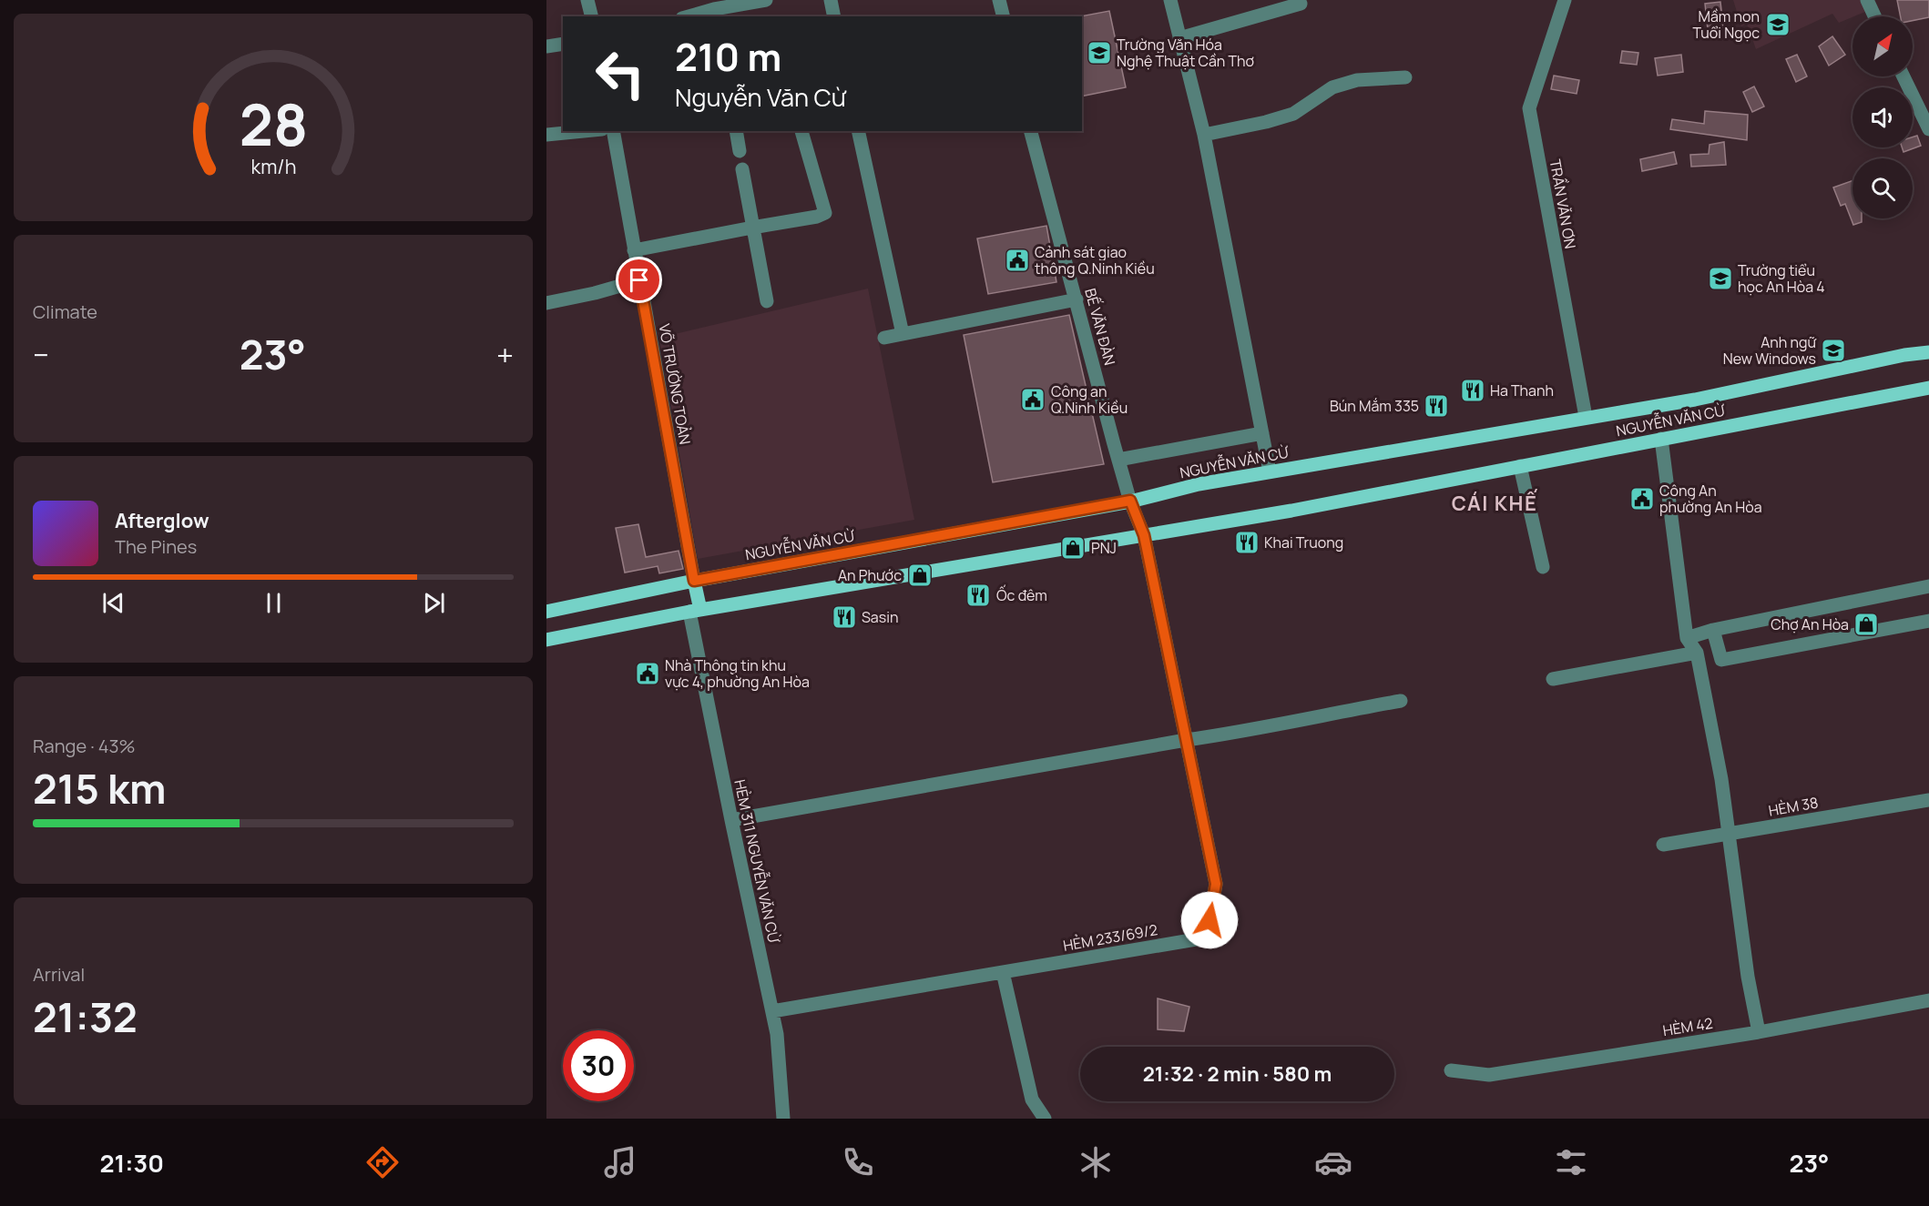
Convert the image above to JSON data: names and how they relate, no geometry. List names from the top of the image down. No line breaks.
{"streets":{"main road":["NGUYỄN VĂN CỪ"],"street":["TRẦN VĂN ƠN","BẾ VĂN ĐÀN","VÕ TRƯỜNG TOẢN","HÈM 38","HẺM 311 NGUYỄN VĂN CỪ","HẺM 233/69/2","HÈM 42"]},"crossings":[["TRẦN VĂN ƠN","NGUYỄN VĂN CỪ"],["BẾ VĂN ĐÀN","NGUYỄN VĂN CỪ"],["BẾ VĂN ĐÀN","HẺM 233/69/2"],["VÕ TRƯỜNG TOẢN","NGUYỄN VĂN CỪ"],["NGUYỄN VĂN CỪ","HẺM 311 NGUYỄN VĂN CỪ"],["NGUYỄN VĂN CỪ","HẺM 233/69/2"],["HẺM 311 NGUYỄN VĂN CỪ","HẺM 233/69/2"]],"districts":["CÁI KHẾ"],"places":{"school or university":["Mầm non Tuổi Ngọc","Trường Văn Hóa Nghệ Thuật Cần Thơ","Trường tiểu học An Hòa 4","Anh ngữ New Windows"],"public building":["Cảnh sát giao thông Q.Ninh Kiều","Công an Q.Ninh Kiều","Công An phường An Hòa","Nhà Thông tin khu vực 4, phuờng An Hòa"],"restaurant":["Ha Thanh","Bún Mắm 335","Khai Truong","Ốc đêm","Sasin"],"shop":["PNJ","An Phước","Chợ An Hòa"]},"north":"top right","page":{"turn":["210 m","Nguyễn Văn Cừ"],"tile":["Climate",["Range · 43%","215 km"],["Arrival","21:32"]],"heat":["−","23°","+"],"song":["Afterglow","The Pines"],"limit":"30","trip":"21:32 · 2 min · 580 m","tabs":["21:30","23°"],"gauge":["28","km/h"]}}
